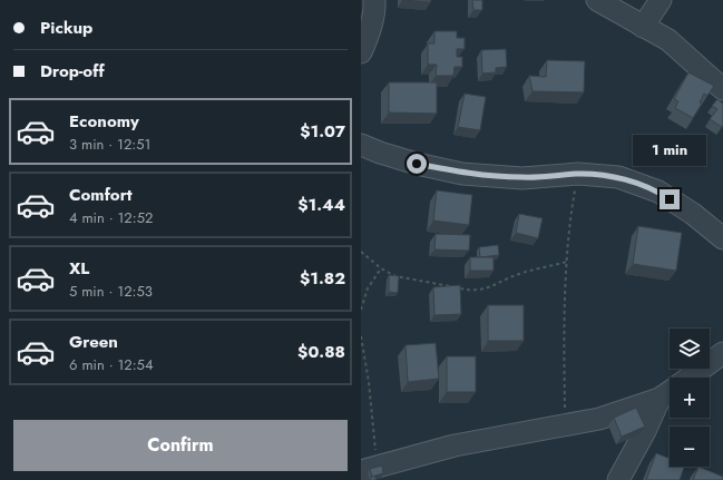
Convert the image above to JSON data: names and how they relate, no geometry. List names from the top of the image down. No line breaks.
{"page":{"banner":["Pickup","Drop-off"],"list":[{"name":"Economy","note":"3 min · 12:51","value":"$1.07"},{"name":"Comfort","note":"4 min · 12:52","value":"$1.44"},{"name":"XL","note":"5 min · 12:53","value":"$1.82"},{"name":"Green","note":"6 min · 12:54","value":"$0.88"}],"bubble":"1 min","map_buttons":["+","−"],"buttons":"Confirm"}}
